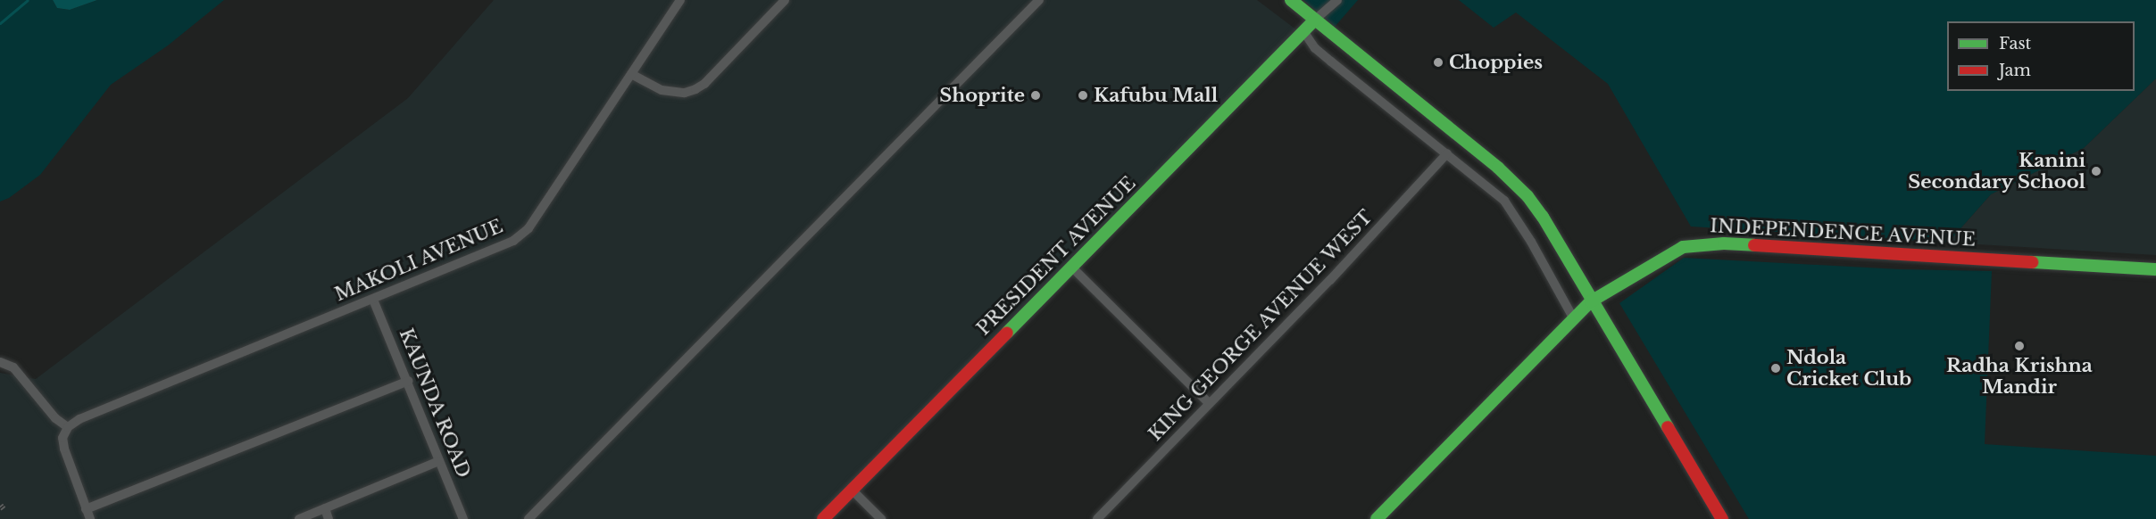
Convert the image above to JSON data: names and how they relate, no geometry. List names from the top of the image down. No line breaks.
{"streets":{"main road":["INDEPENDENCE AVENUE","PRESIDENT AVENUE"],"street":["MAKOLI AVENUE","KING GEORGE AVENUE WEST","KAUNDA ROAD"]},"crossings":[["MAKOLI AVENUE","KAUNDA ROAD"]],"places":["Choppies","Shoprite","Kafubu Mall","Kanini Secondary School","Radha Krishna Mandir","Ndola Cricket Club"],"legend":["Fast","Jam"]}
